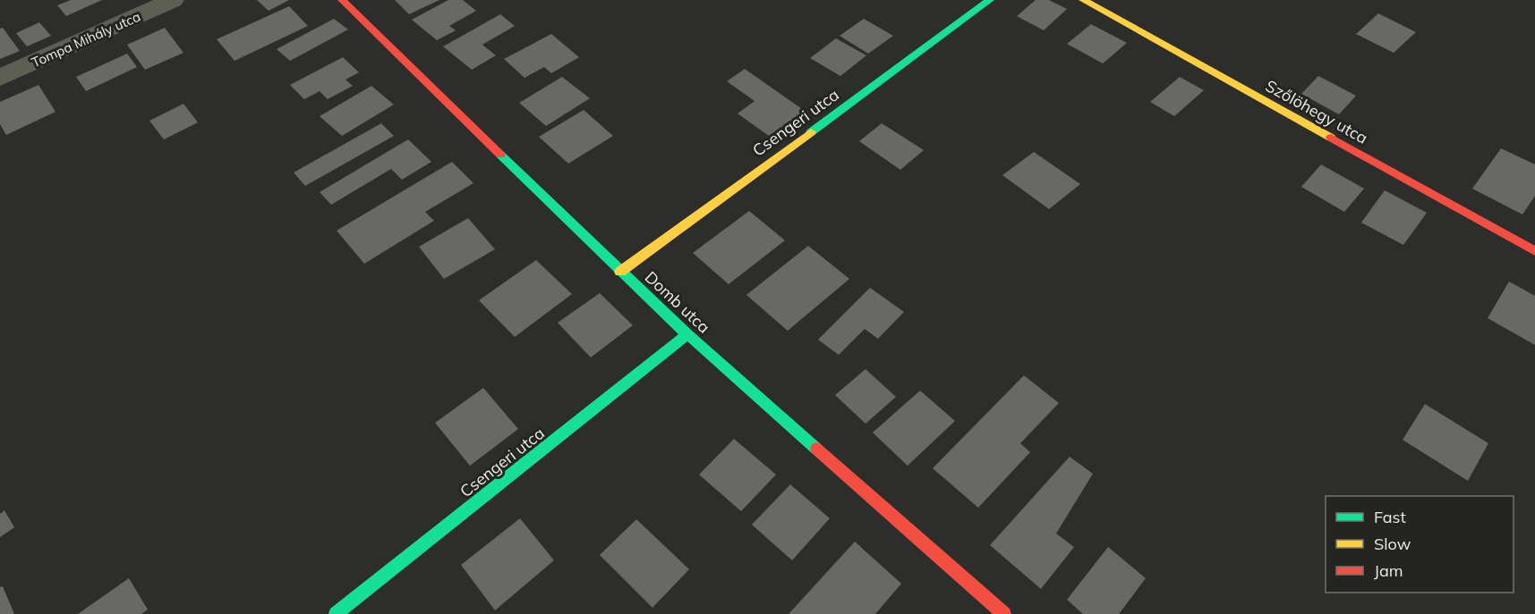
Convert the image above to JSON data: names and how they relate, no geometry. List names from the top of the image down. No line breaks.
{"streets":{"street":["Tompa Mihály utca","Szőlöhegy utca","Csengeri utca","Domb utca"]},"crossings":[["Csengeri utca","Domb utca"]],"legend":["Fast","Slow","Jam"]}
